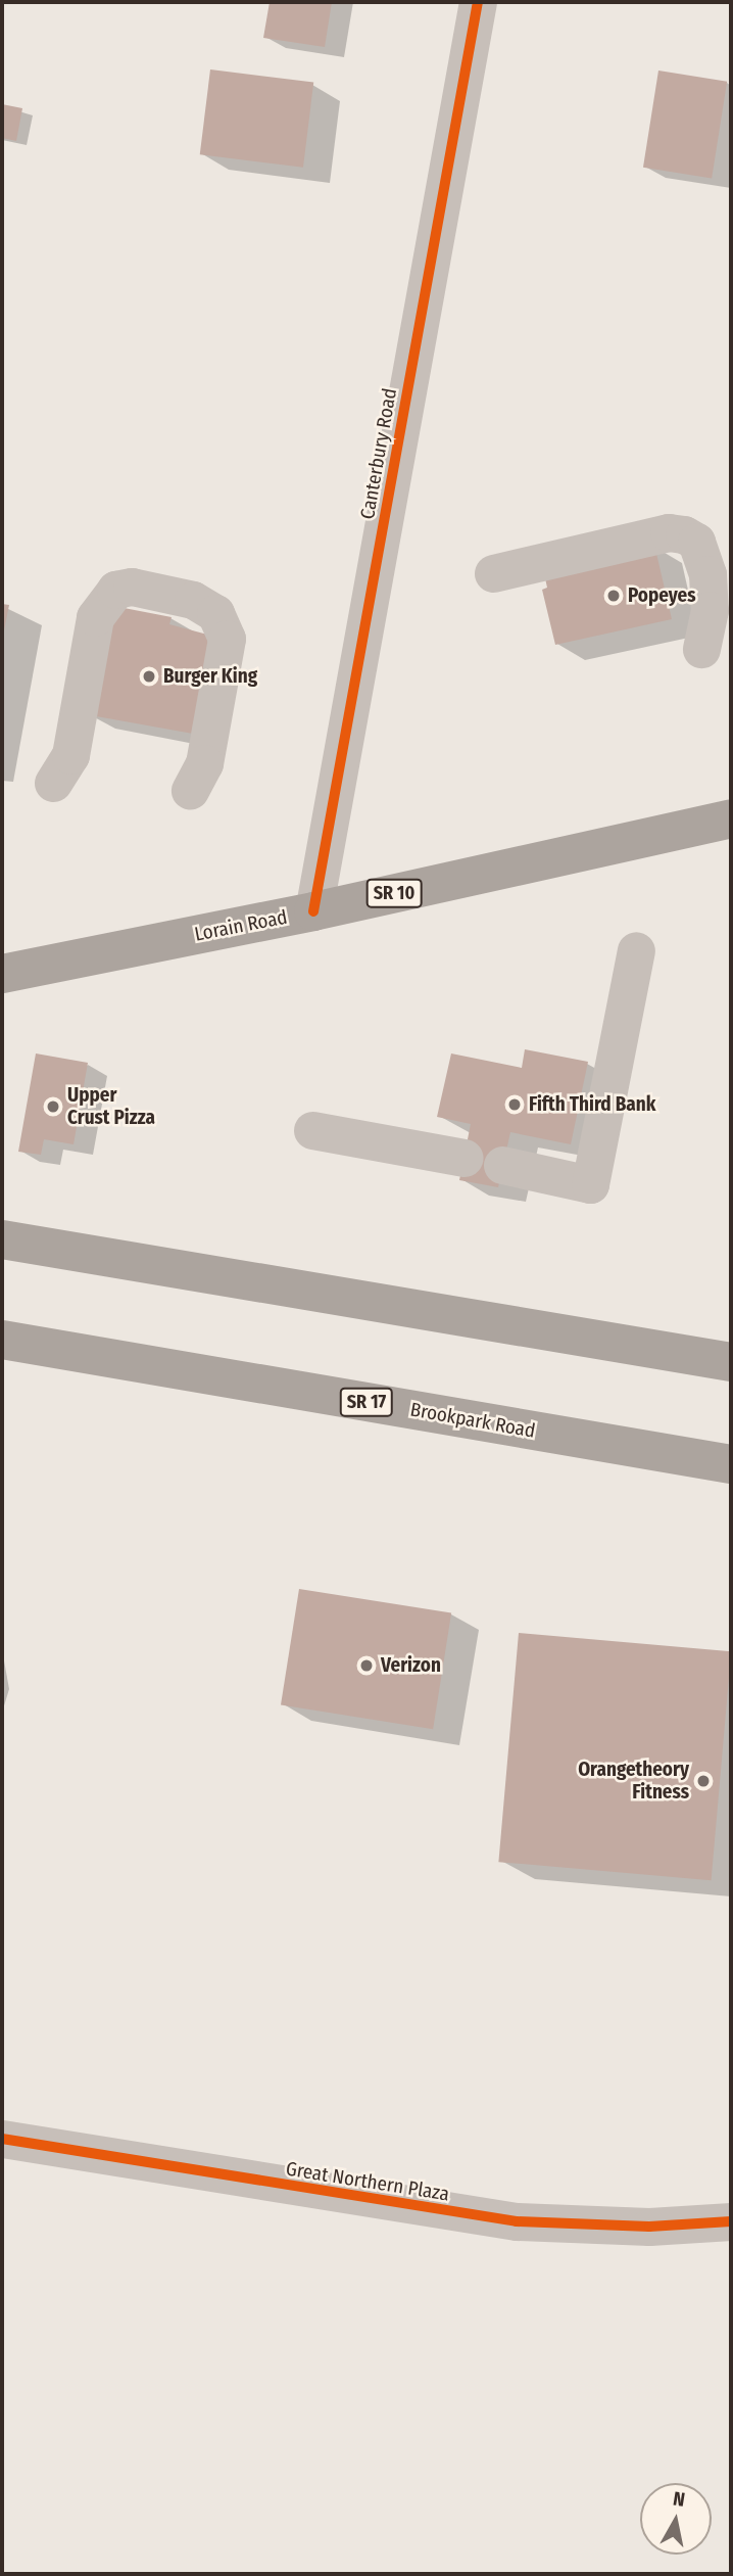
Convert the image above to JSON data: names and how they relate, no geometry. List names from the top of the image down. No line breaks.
{"streets":{"main road":["SR 10","Lorain Road","SR 17","Brookpark Road"],"street":["Canterbury Road","Great Northern Plaza"]},"crossings":[["Canterbury Road","Lorain Road"]],"places":["Popeyes","Burger King","Fifth Third Bank","Upper Crust Pizza","Verizon","Orangetheory Fitness"],"north":"top"}
